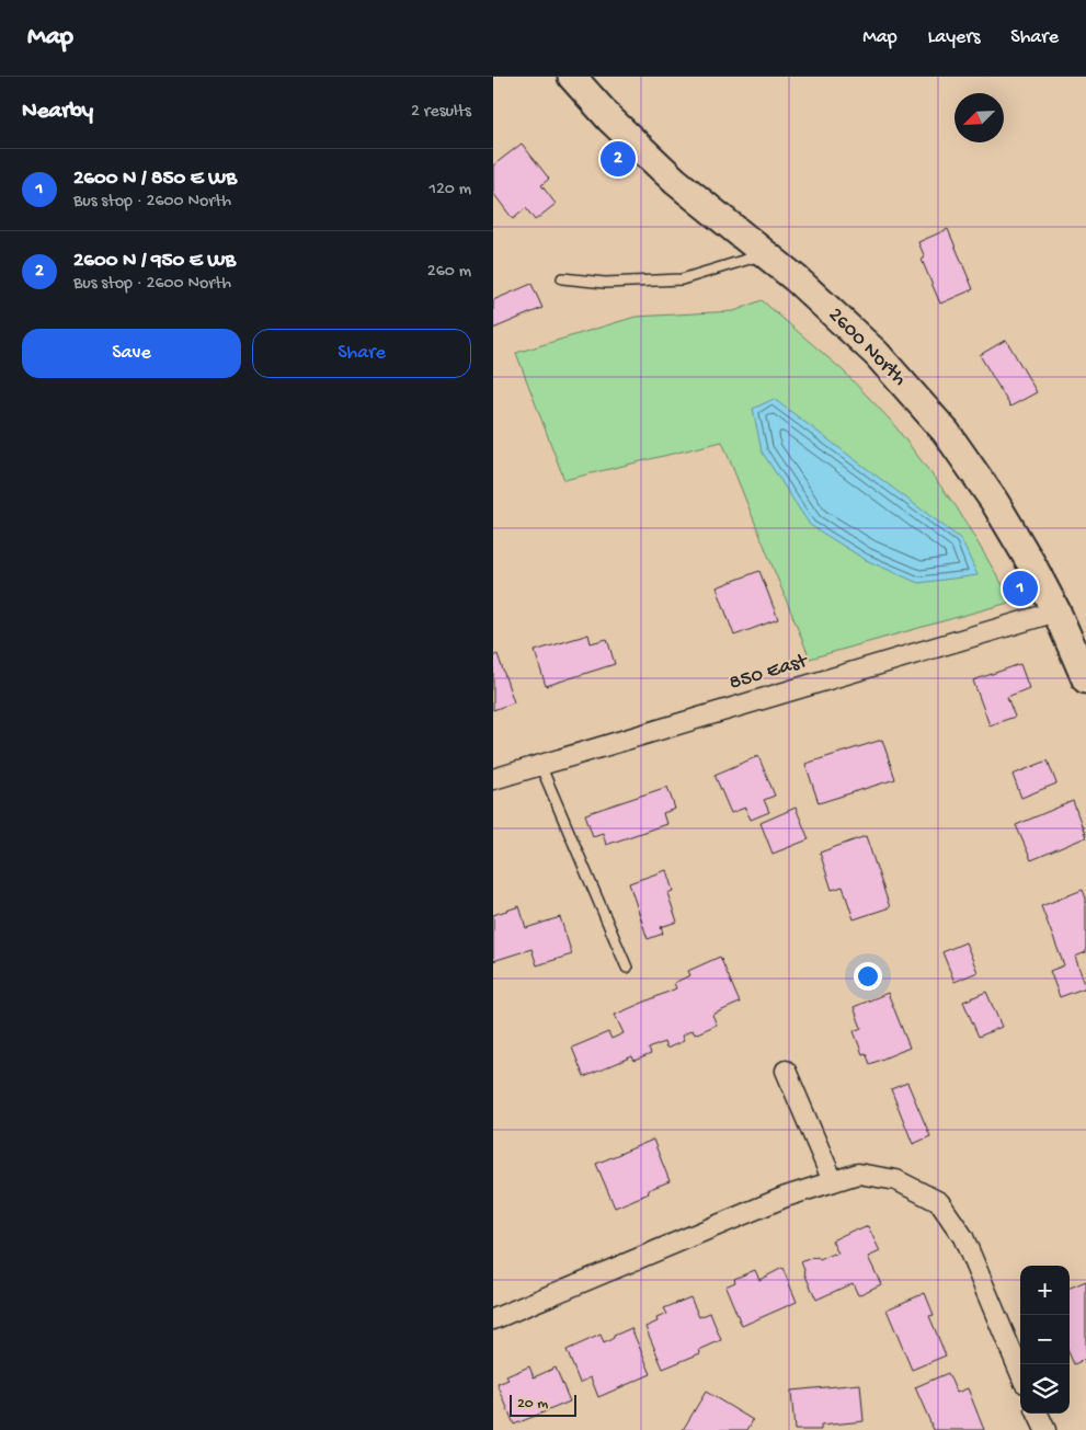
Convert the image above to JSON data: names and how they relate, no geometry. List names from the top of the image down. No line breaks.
{"streets":{"main road":["2600 North"],"street":["850 East"]},"crossings":[["2600 North","850 East"]],"scale_bar":"20 m","north":"bottom left","page":{"header":"Map","nav":["Map","Layers","Share"],"heading":["Nearby","2 results"],"pins":["2","1"],"list":[{"mark":"1","name":"2600 N / 850 E WB","note":"Bus stop · 2600 North","value":"120 m"},{"mark":"2","name":"2600 N / 950 E WB","note":"Bus stop · 2600 North","value":"260 m"}],"buttons":["Save","Share"],"map_buttons":["+","−"],"scale":"20 m"}}
